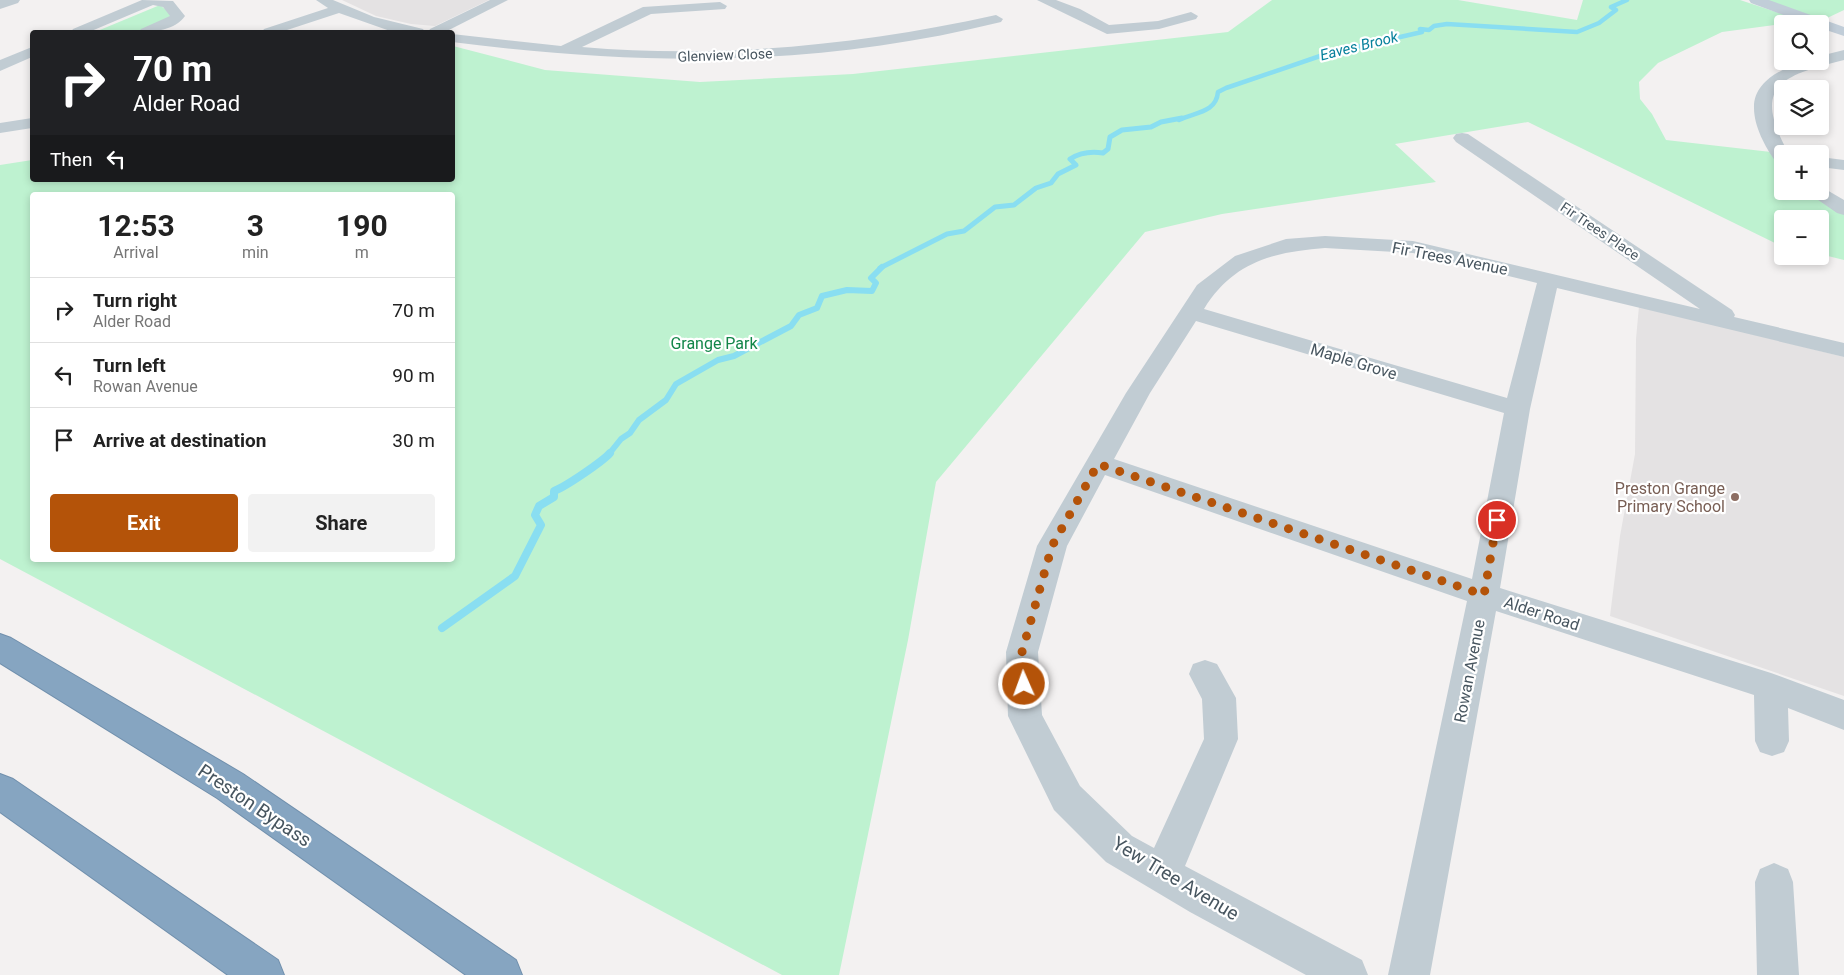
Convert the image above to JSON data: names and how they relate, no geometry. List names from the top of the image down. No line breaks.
{"streets":{"highway":["Preston Bypass"],"street":["Glenview Close","Fir Trees Place","Fir Trees Avenue","Maple Grove","Alder Road","Rowan Avenue","Yew Tree Avenue"]},"crossings":[["Fir Trees Place","Fir Trees Avenue"],["Fir Trees Avenue","Maple Grove"],["Fir Trees Avenue","Alder Road"],["Fir Trees Avenue","Rowan Avenue"],["Fir Trees Avenue","Yew Tree Avenue"],["Maple Grove","Rowan Avenue"],["Alder Road","Rowan Avenue"],["Alder Road","Yew Tree Avenue"]],"water":["Eaves Brook"],"parks":["Grange Park"],"places":["Preston Grange Primary School"],"page":{"map_buttons":["+","−"],"turn":["70 m","Alder Road"],"then":"Then","eta":["12:53","Arrival","3","min","190","m"],"list":[{"name":"Turn right","note":"Alder Road","value":"70 m"},{"name":"Turn left","note":"Rowan Avenue","value":"90 m"},{"name":"Arrive at destination","value":"30 m"}],"buttons":["Exit","Share"]}}
